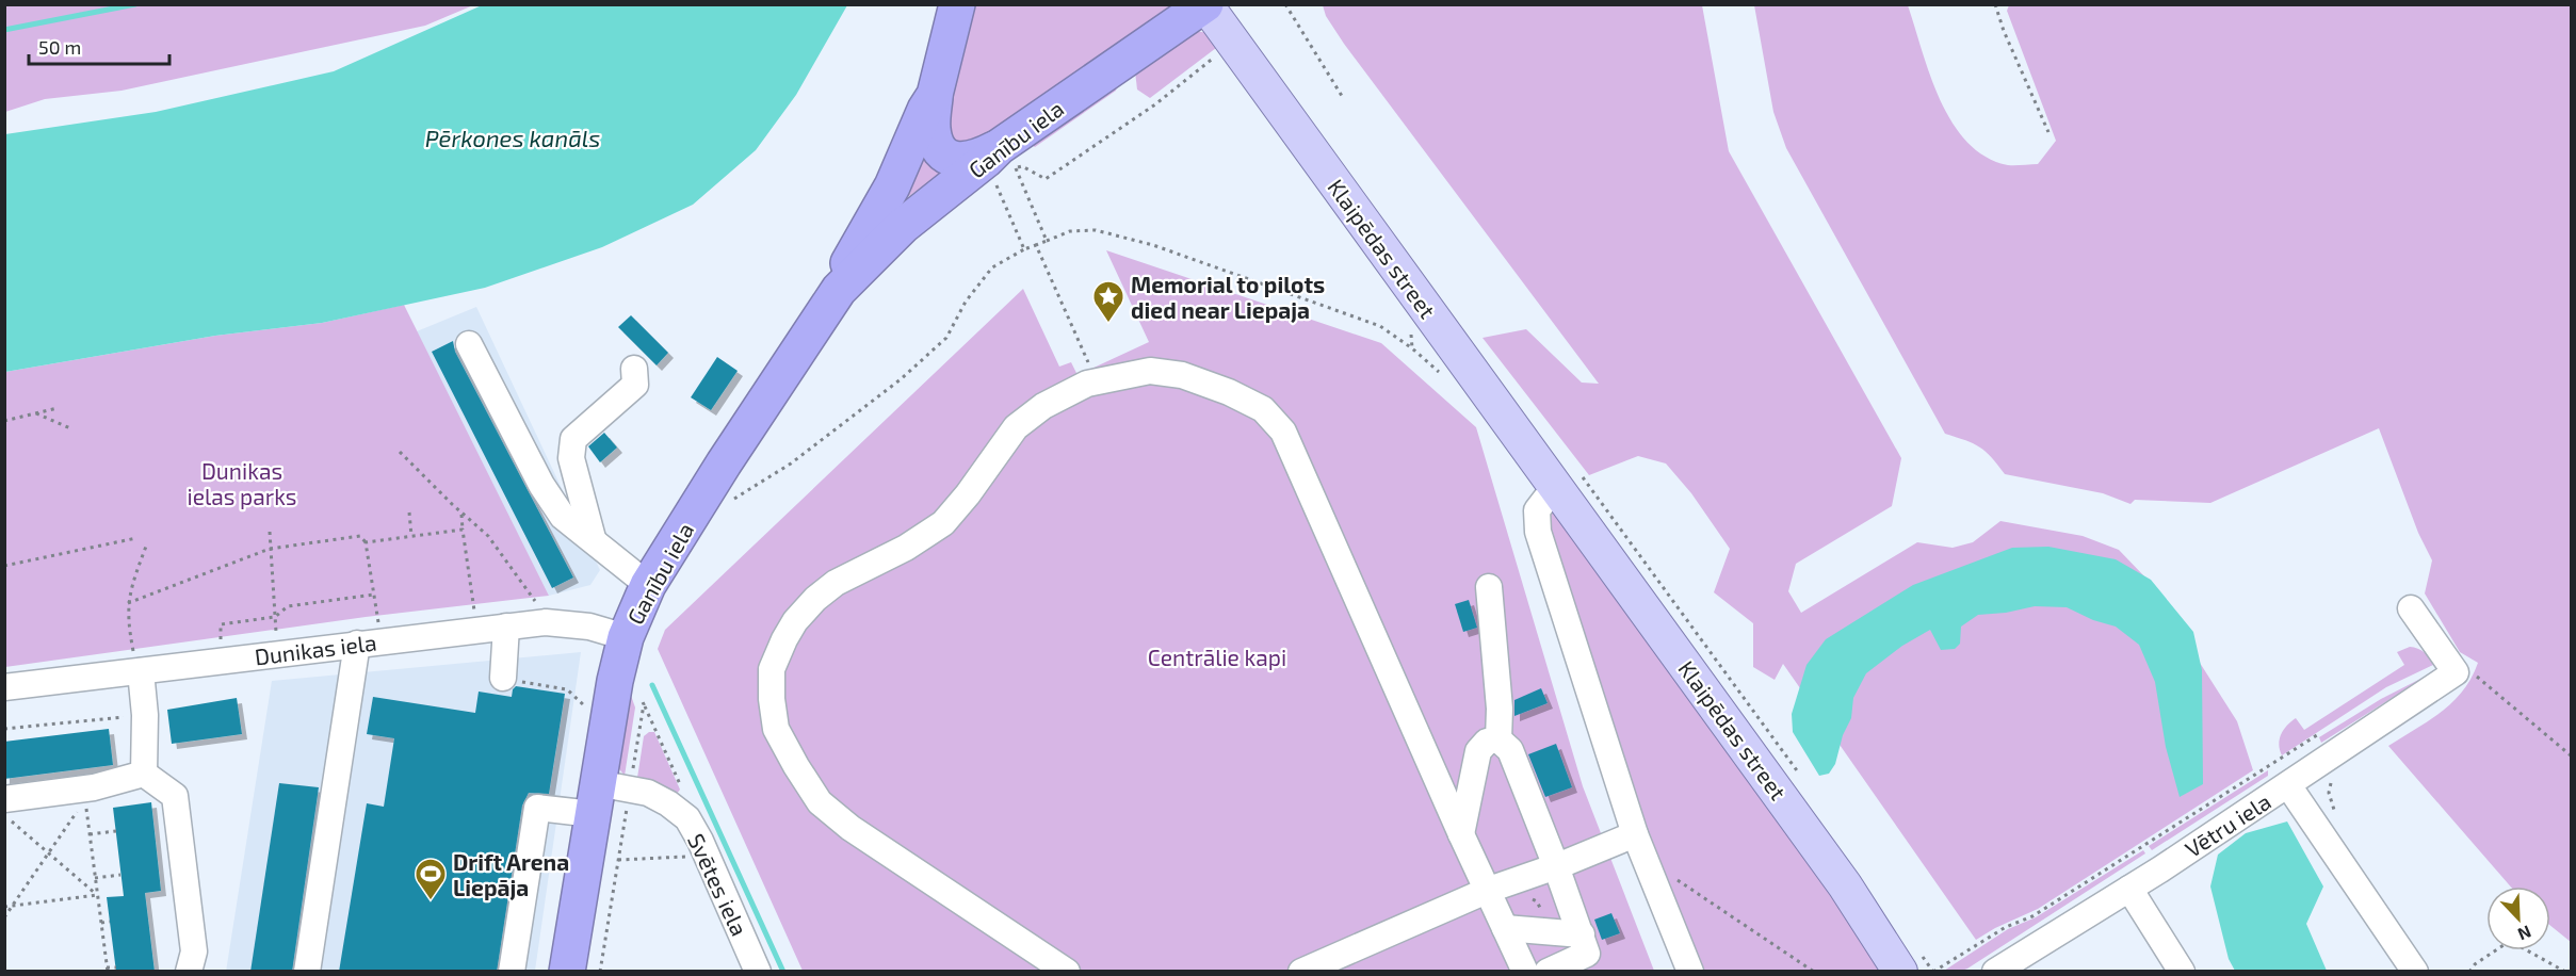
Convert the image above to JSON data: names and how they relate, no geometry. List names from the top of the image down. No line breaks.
{"streets":{"highway":["Ganību iela"],"main road":["Klaipēdas street"],"street":["Dunikas iela","Vētru iela","Svētes iela"]},"crossings":[["Ganību iela","Klaipēdas street"],["Ganību iela","Dunikas iela"],["Ganību iela","Svētes iela"]],"water":["Pērkones kanāls"],"parks":["Dunikas ielas parks","Centrālie kapi"],"places":{"place":["Memorial to pilots died near Liepaja"],"sports":["Drift Arena Liepāja"]},"scale_bar":"50 m","north":"bottom right"}
